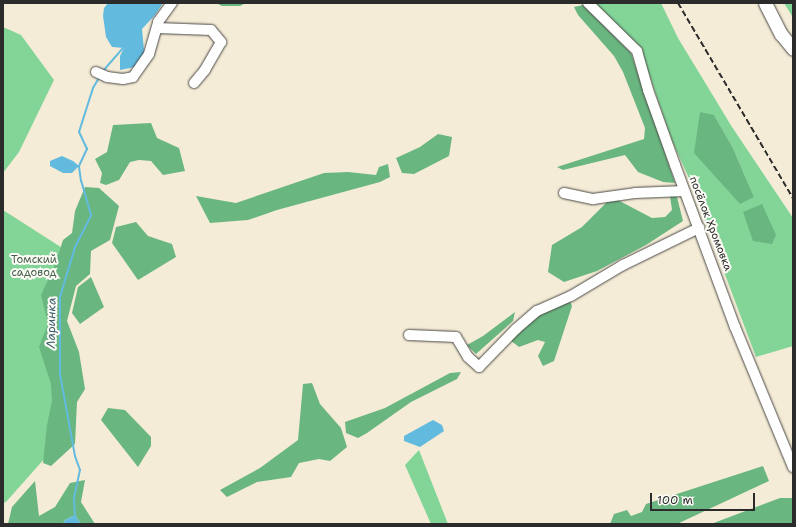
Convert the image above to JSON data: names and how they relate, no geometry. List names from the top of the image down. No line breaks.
{"streets":{"street":["посёлок Хромовка"]},"water":["Ларинка"],"parks":["Томский садовод"],"scale_bar":"100 m"}
